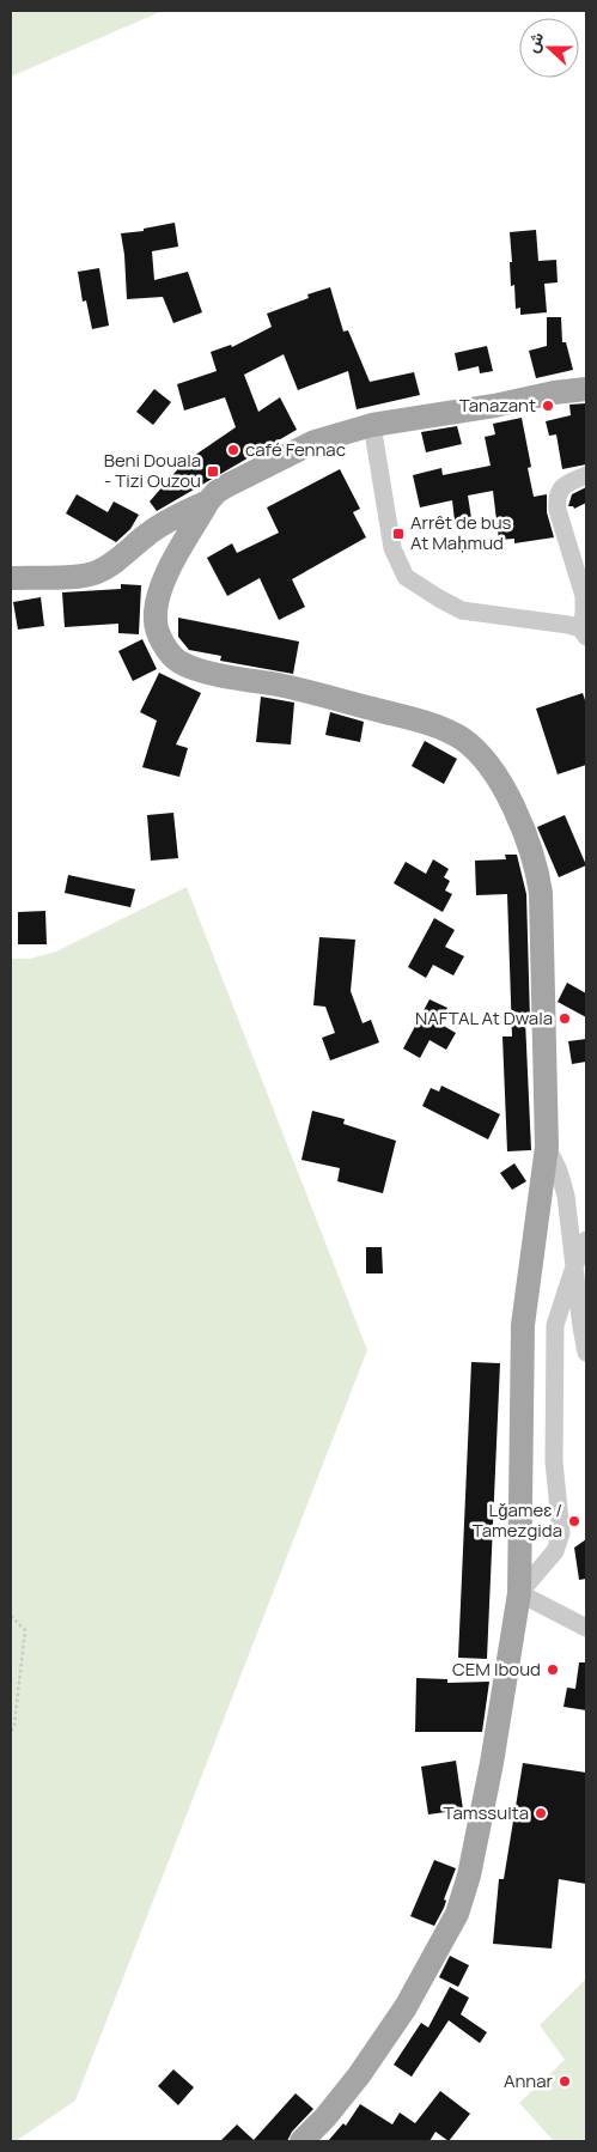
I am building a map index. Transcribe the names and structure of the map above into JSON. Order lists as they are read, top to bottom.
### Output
{
  "places": {
    "other": [
      "Tanazant",
      "café Fennac",
      "NAFTAL At Dwala",
      "Lǧameɛ / Tamezgida",
      "CEM Iboud",
      "Tamssulta",
      "Annar"
    ],
    "transit": ["Beni Douala - Tizi Ouzou", "Arrêt de bus At Maḥmud"]
  },
  "north": "left"
}
